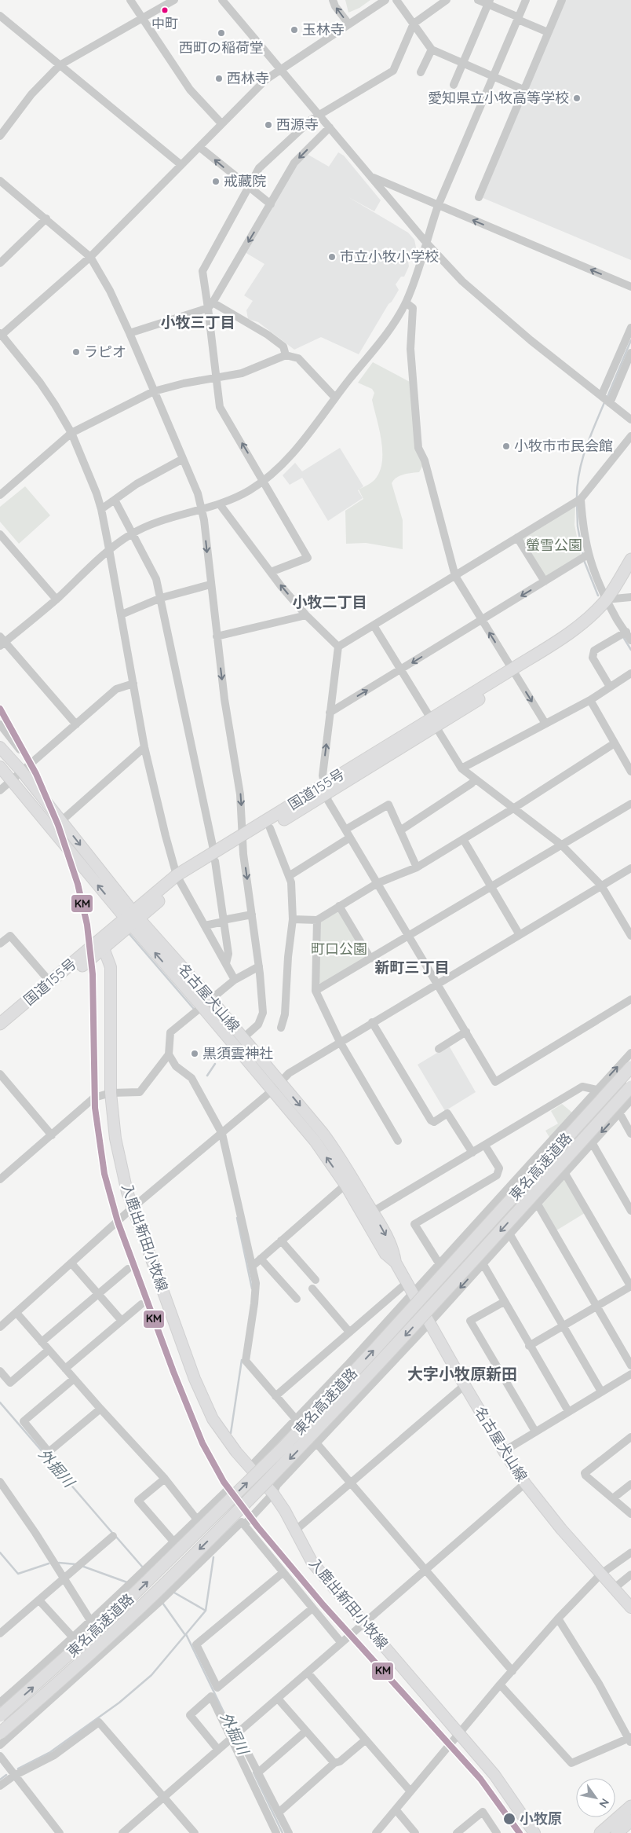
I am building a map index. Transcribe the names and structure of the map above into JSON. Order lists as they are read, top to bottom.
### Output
{
  "streets": {
    "highway": ["国道155号", "東名高速道路"],
    "main road": ["名古屋犬山線", "入鹿出新田小牧線"]
  },
  "crossings": [
    ["国道155号", "名古屋犬山線"],
    ["国道155号", "入鹿出新田小牧線"]
  ],
  "districts": [
    "小牧三丁目",
    "小牧二丁目",
    "新町三丁目",
    "大字小牧原新田"
  ],
  "water": ["外掘川"],
  "parks": ["螢雪公園", "町口公園"],
  "places": [
    "中町",
    "玉林寺",
    "西町の稲荷堂",
    "西林寺",
    "愛知県立小牧高等学校",
    "西源寺",
    "戒藏院",
    "市立小牧小学校",
    "ラピオ",
    "小牧市市民会館",
    "黒須雲神社",
    "小牧原"
  ],
  "lines": ["transit line KM"],
  "north": "bottom right"
}
